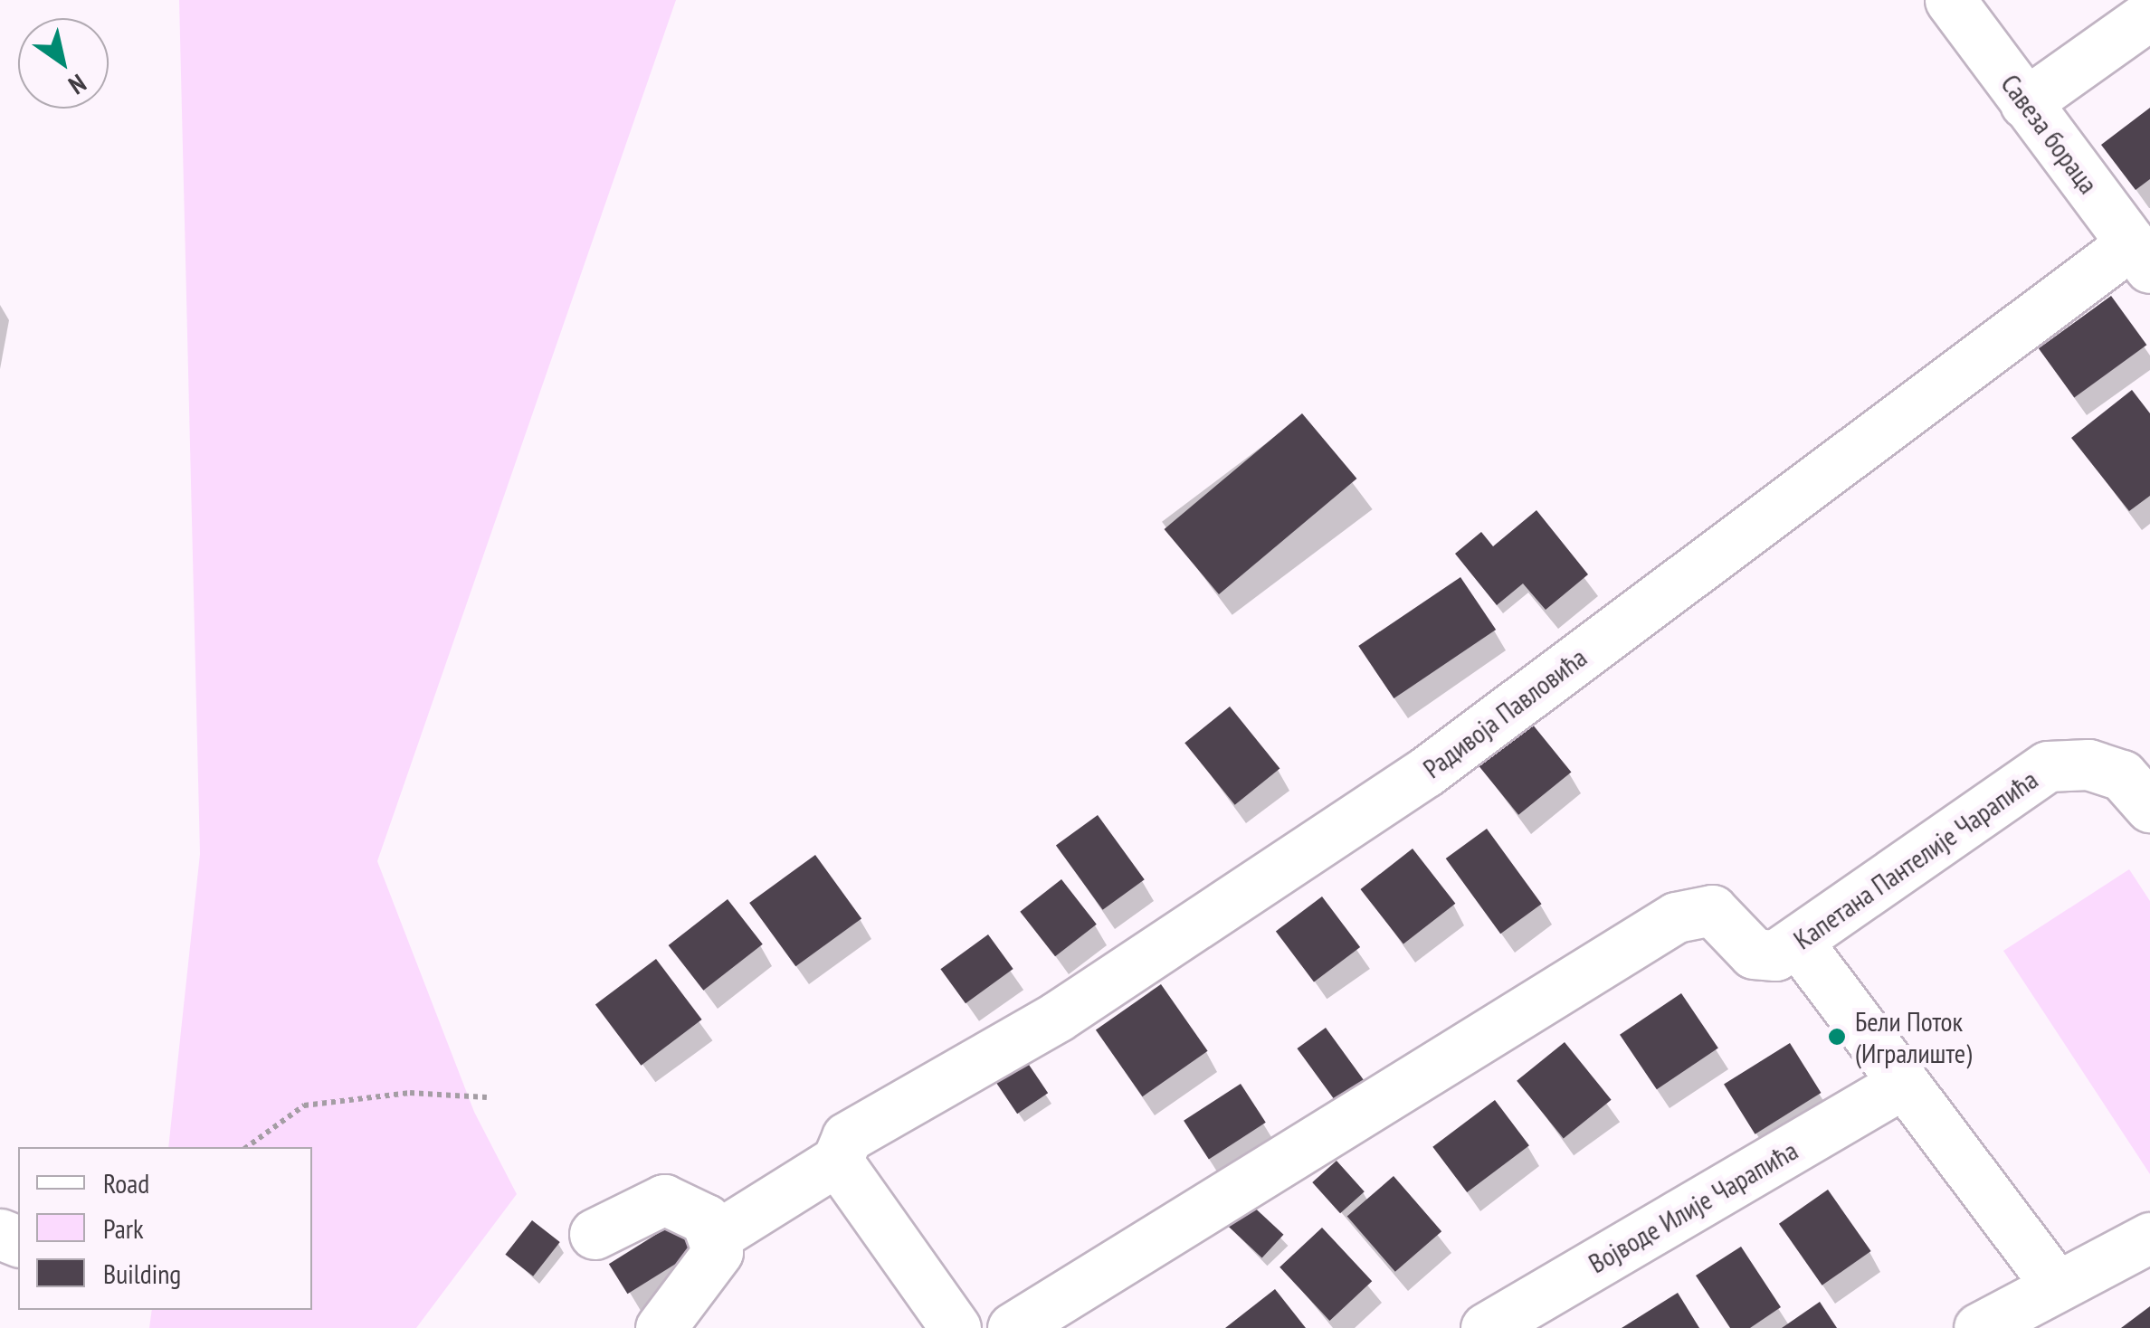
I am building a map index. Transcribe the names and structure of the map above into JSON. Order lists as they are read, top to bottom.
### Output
{
  "streets": {
    "street": [
      "Савеза бораца",
      "Радивоја Павловића",
      "Капетана Пантелије Чарапића",
      "Војводе Илије Чарапића"
    ]
  },
  "crossings": [
    ["Савеза бораца", "Радивоја Павловића"]
  ],
  "places": ["Бели Поток (Игралиште)"],
  "legend": ["Road", "Park", "Building"],
  "north": "bottom right"
}
